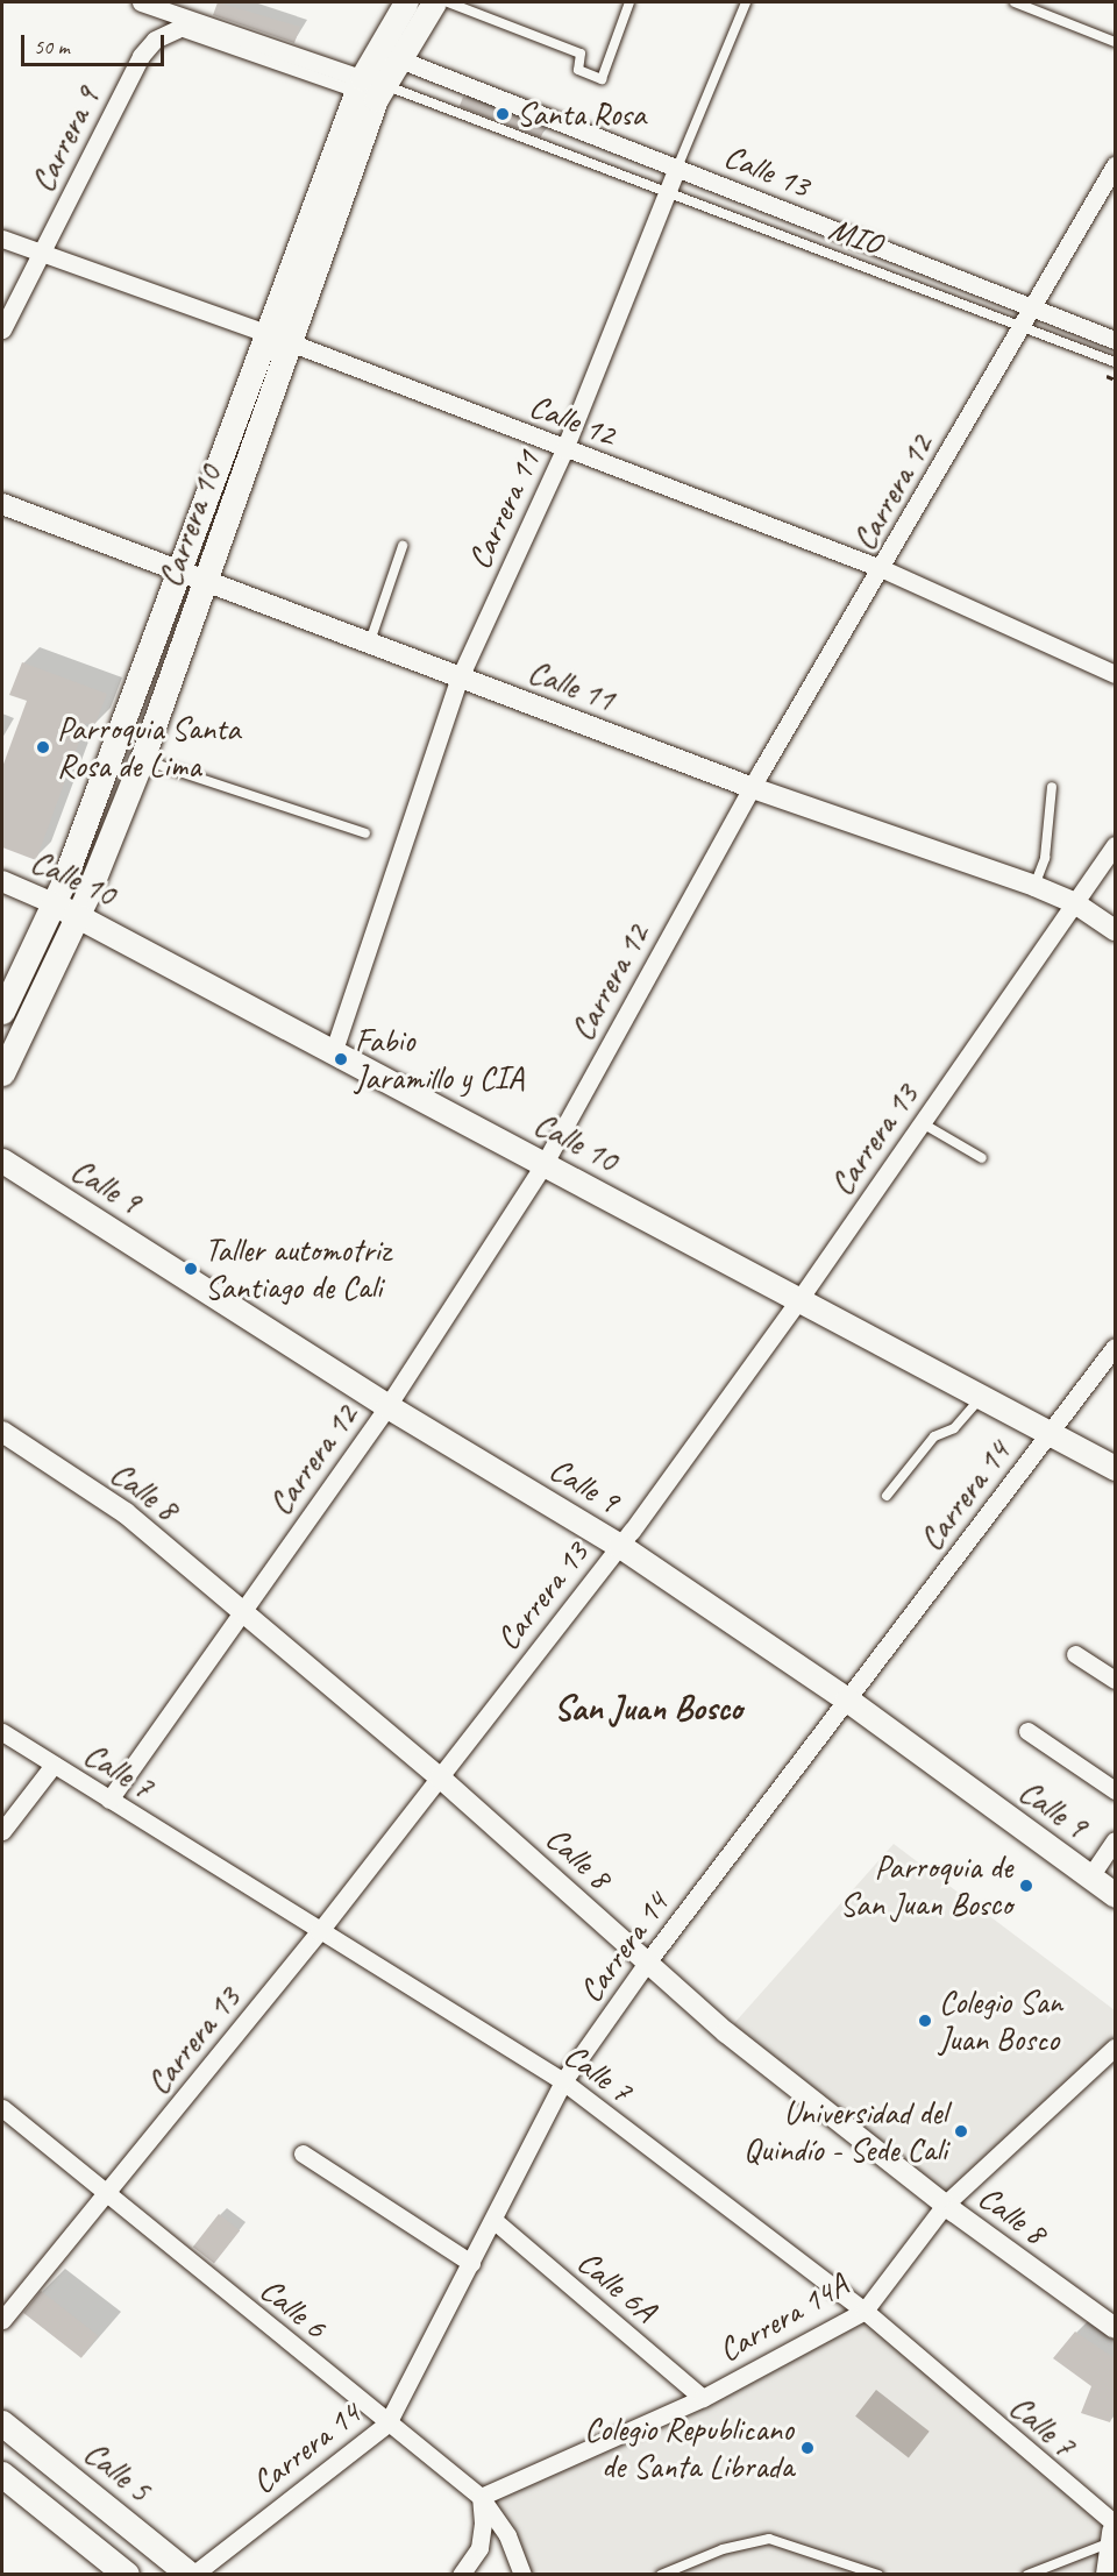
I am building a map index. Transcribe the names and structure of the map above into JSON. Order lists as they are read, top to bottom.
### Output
{
  "streets": {
    "main road": [
      "Carrera 10",
      "Calle 10",
      "Calle 9",
      "Calle 5"
    ],
    "street": [
      "Carrera 9",
      "Calle 13",
      "Calle 12",
      "Carrera 12",
      "Carrera 11",
      "Calle 11",
      "Carrera 13",
      "Calle 8",
      "Carrera 14",
      "Calle 7",
      "Calle 6A",
      "Calle 6",
      "Carrera 14A"
    ],
    "lane": ["MIO"]
  },
  "crossings": [
    ["Carrera 9", "Calle 12"],
    ["Calle 13", "Carrera 12"],
    ["Calle 13", "Carrera 11"],
    ["Calle 13", "Carrera 10"],
    ["MIO", "Carrera 12"],
    ["MIO", "Carrera 11"],
    ["MIO", "Carrera 10"],
    ["Calle 12", "Carrera 12"],
    ["Calle 12", "Carrera 11"],
    ["Calle 12", "Carrera 10"],
    ["Carrera 12", "Calle 11"],
    ["Carrera 12", "Calle 10"],
    ["Carrera 12", "Calle 9"],
    ["Carrera 12", "Calle 8"],
    ["Carrera 12", "Calle 7"],
    ["Carrera 11", "Calle 11"],
    ["Carrera 11", "Calle 10"],
    ["Carrera 10", "Calle 11"],
    ["Carrera 10", "Calle 10"],
    ["Calle 11", "Carrera 13"],
    ["Calle 10", "Carrera 13"],
    ["Calle 10", "Carrera 14"],
    ["Carrera 13", "Calle 9"],
    ["Carrera 13", "Calle 8"],
    ["Carrera 13", "Calle 7"],
    ["Carrera 13", "Calle 6"],
    ["Calle 9", "Carrera 14"],
    ["Calle 8", "Carrera 14"],
    ["Calle 8", "Carrera 14A"],
    ["Carrera 14", "Calle 7"],
    ["Carrera 14", "Calle 6A"],
    ["Carrera 14", "Calle 6"],
    ["Carrera 14", "Calle 5"],
    ["Calle 7", "Carrera 14A"],
    ["Calle 6A", "Carrera 14A"],
    ["Calle 6", "Carrera 14A"]
  ],
  "districts": ["San Juan Bosco"],
  "places": [
    "Santa Rosa",
    "Parroquia Santa Rosa de Lima",
    "Fabio Jaramillo y CIA",
    "Taller automotriz Santiago de Cali",
    "Parroquia de San Juan Bosco",
    "Colegio San Juan Bosco",
    "Universidad del Quindío - Sede Cali",
    "Colegio Republicano de Santa Librada"
  ],
  "scale_bar": "50 m"
}
